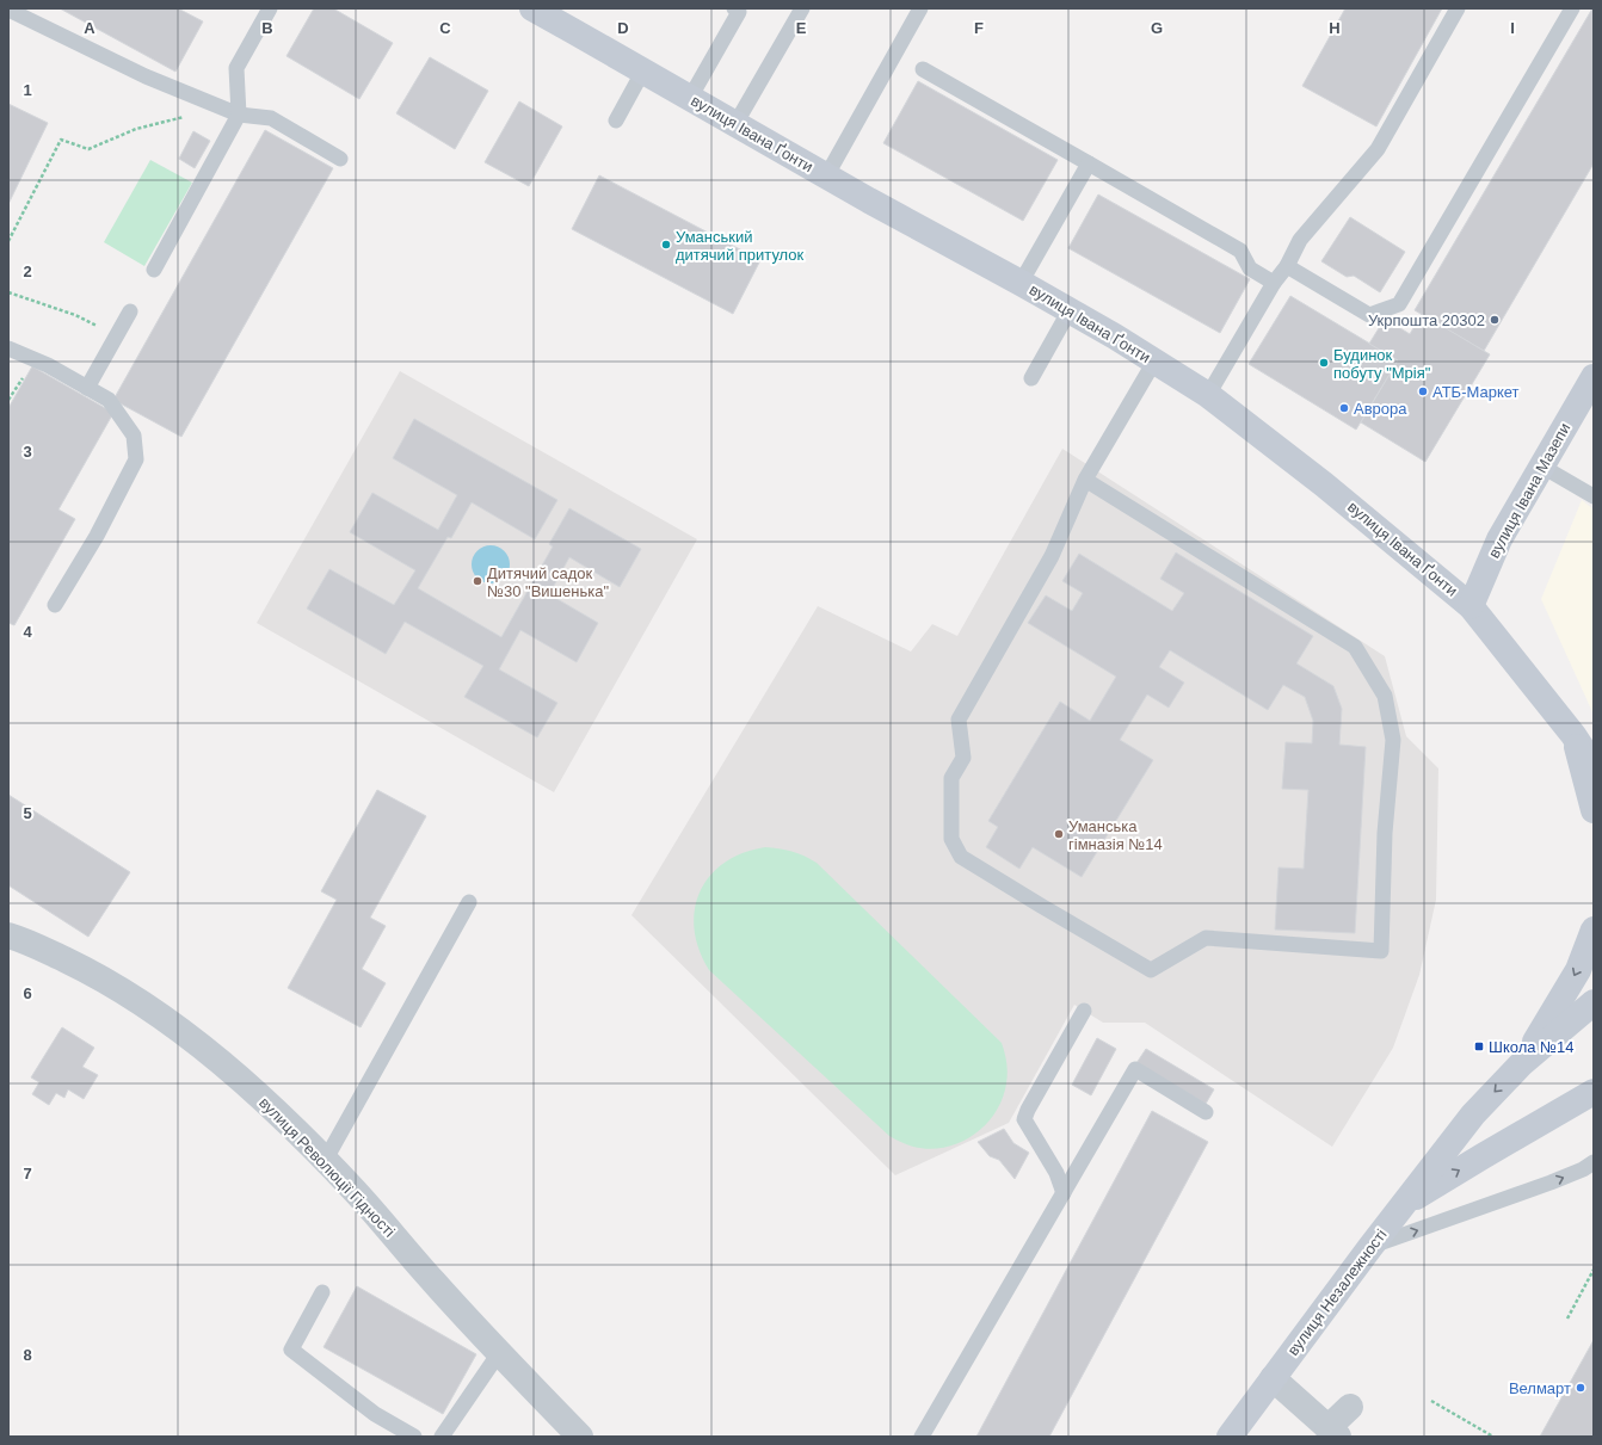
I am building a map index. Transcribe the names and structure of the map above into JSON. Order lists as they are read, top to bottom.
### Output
{
  "streets": {
    "main road": ["вулиця Івана Ґонти", "вулиця Івана Мазепи", "вулиця Незалежності"],
    "street": ["вулиця Революції Гідності"]
  },
  "crossings": [
    ["вулиця Івана Ґонти", "вулиця Івана Мазепи"]
  ],
  "places": {
    "other": [
      "Уманський дитячий притулок",
      "Укрпошта 20302",
      "Будинок побуту \"Мрія\"",
      "АТБ-Маркет",
      "Аврора",
      "Дитячий садок №30 \"Вишенька\"",
      "Уманська гімназія №14",
      "Велмарт"
    ],
    "transit": ["Школа №14"]
  },
  "grid": {
    "columns": [
      "A",
      "B",
      "C",
      "D",
      "E",
      "F",
      "G",
      "H",
      "I"
    ],
    "rows": [
      "1",
      "2",
      "3",
      "4",
      "5",
      "6",
      "7",
      "8"
    ]
  }
}
